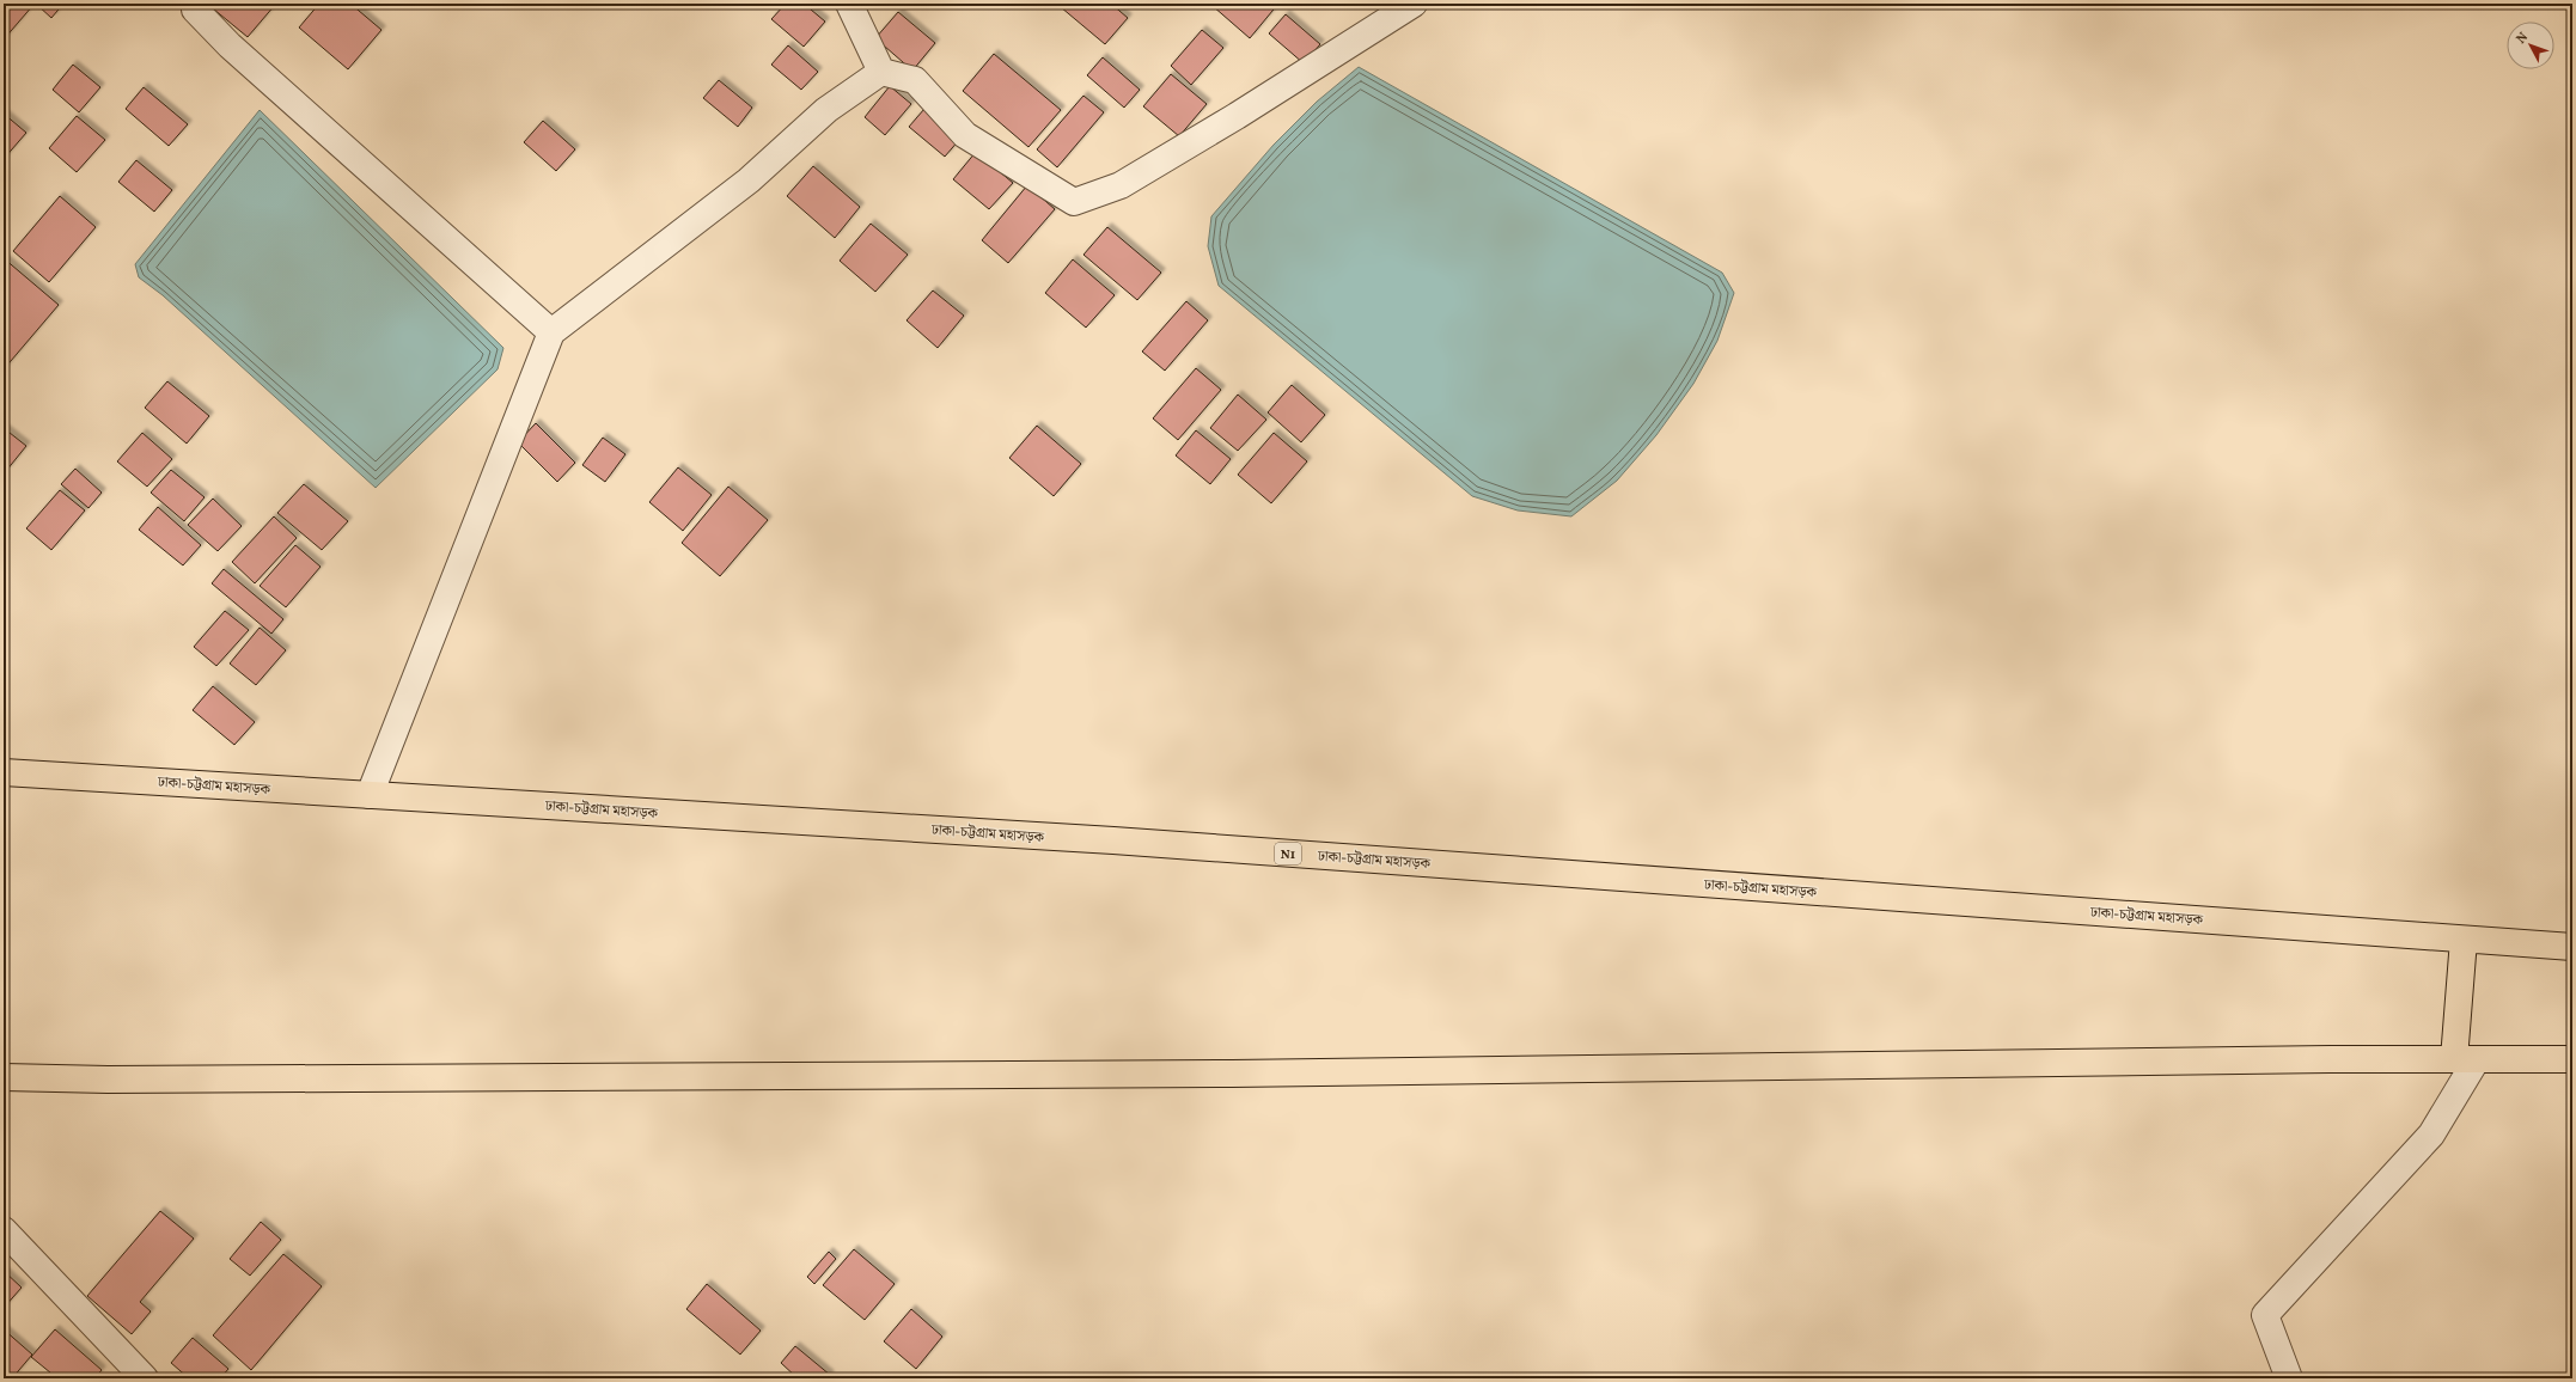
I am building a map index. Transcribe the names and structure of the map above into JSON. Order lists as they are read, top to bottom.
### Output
{
  "streets": {
    "highway": ["ঢাকা-চট্টগ্রাম মহাসড়ক", "N1"]
  },
  "north": "top left"
}
